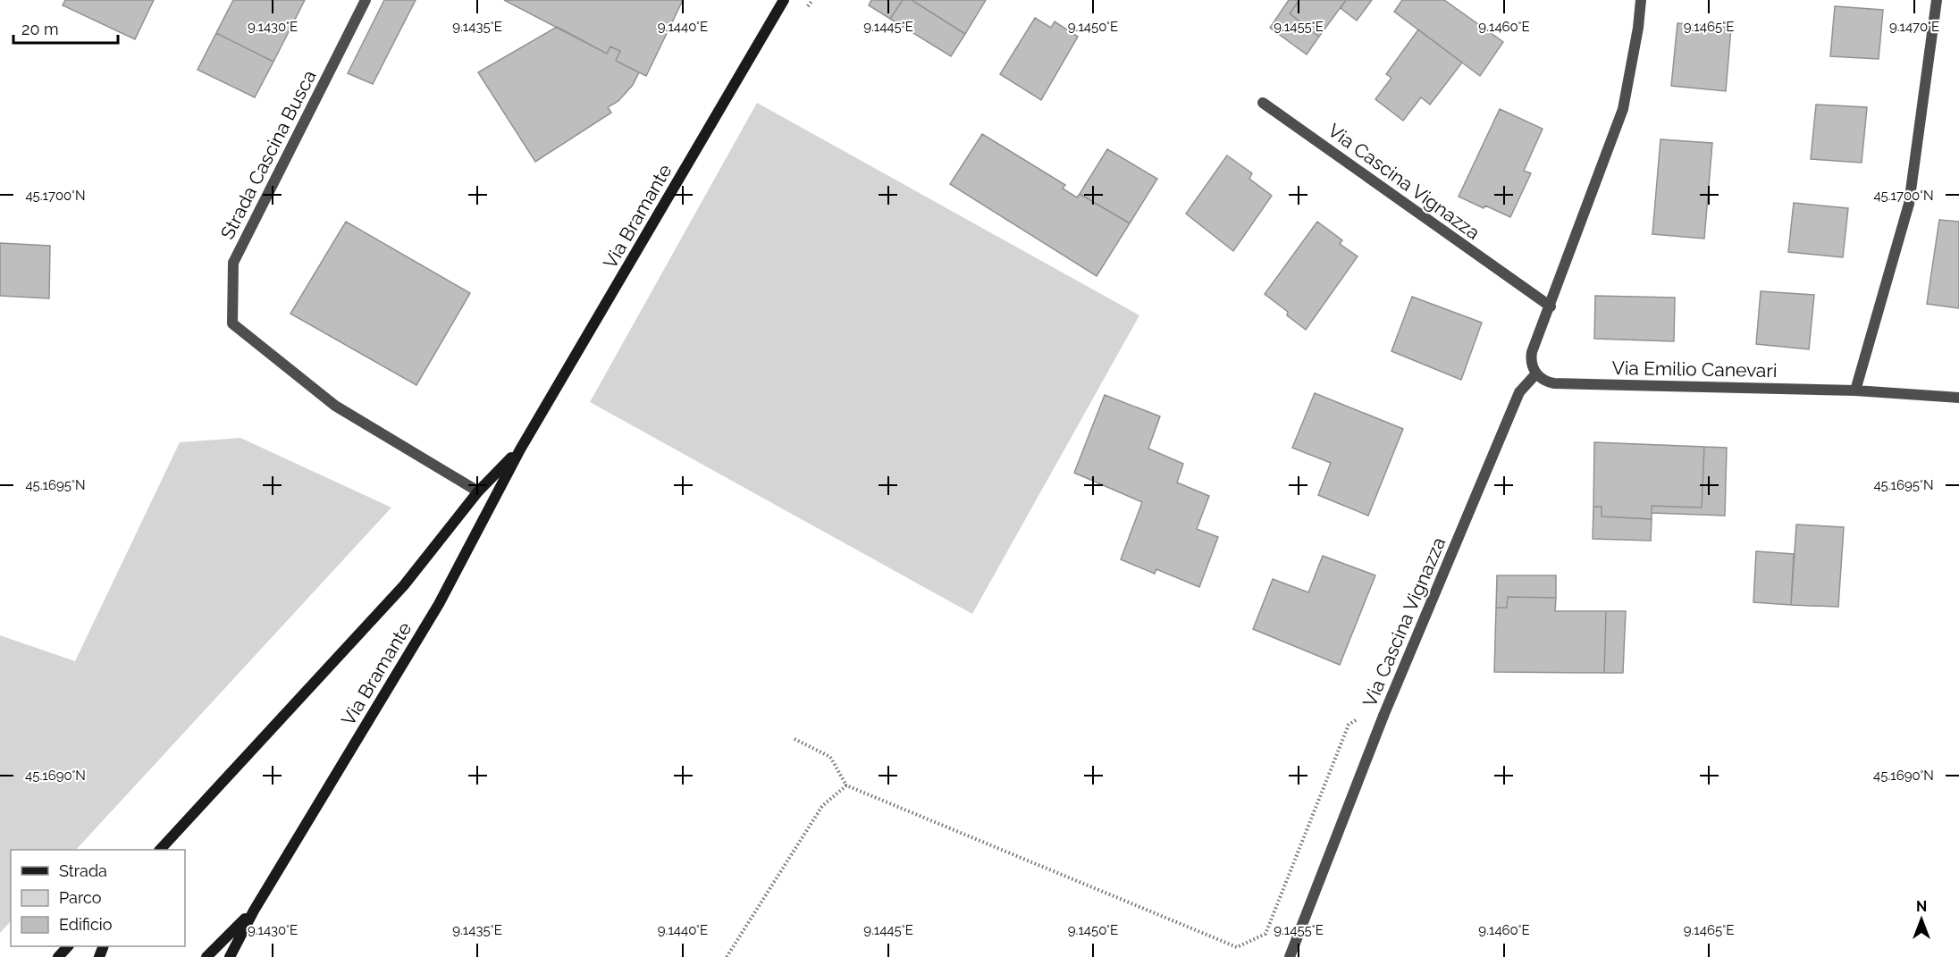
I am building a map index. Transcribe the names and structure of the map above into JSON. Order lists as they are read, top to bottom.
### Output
{
  "streets": {
    "main road": ["Via Bramante"],
    "street": ["Strada Cascina Busca", "Via Cascina Vignazza", "Via Emilio Canevari"]
  },
  "crossings": [
    ["Strada Cascina Busca", "Via Bramante"],
    ["Via Cascina Vignazza", "Via Emilio Canevari"]
  ],
  "legend": ["Strada", "Parco", "Edificio"],
  "scale_bar": "20 m",
  "north": "top",
  "coordinates": [
    "9.1430°E",
    "9.1435°E",
    "9.1440°E",
    "9.1445°E",
    "9.1450°E",
    "9.1455°E",
    "9.1460°E",
    "9.1465°E",
    "9.1470°E",
    "45.1700°N",
    "45.1695°N",
    "45.1690°N"
  ]
}
